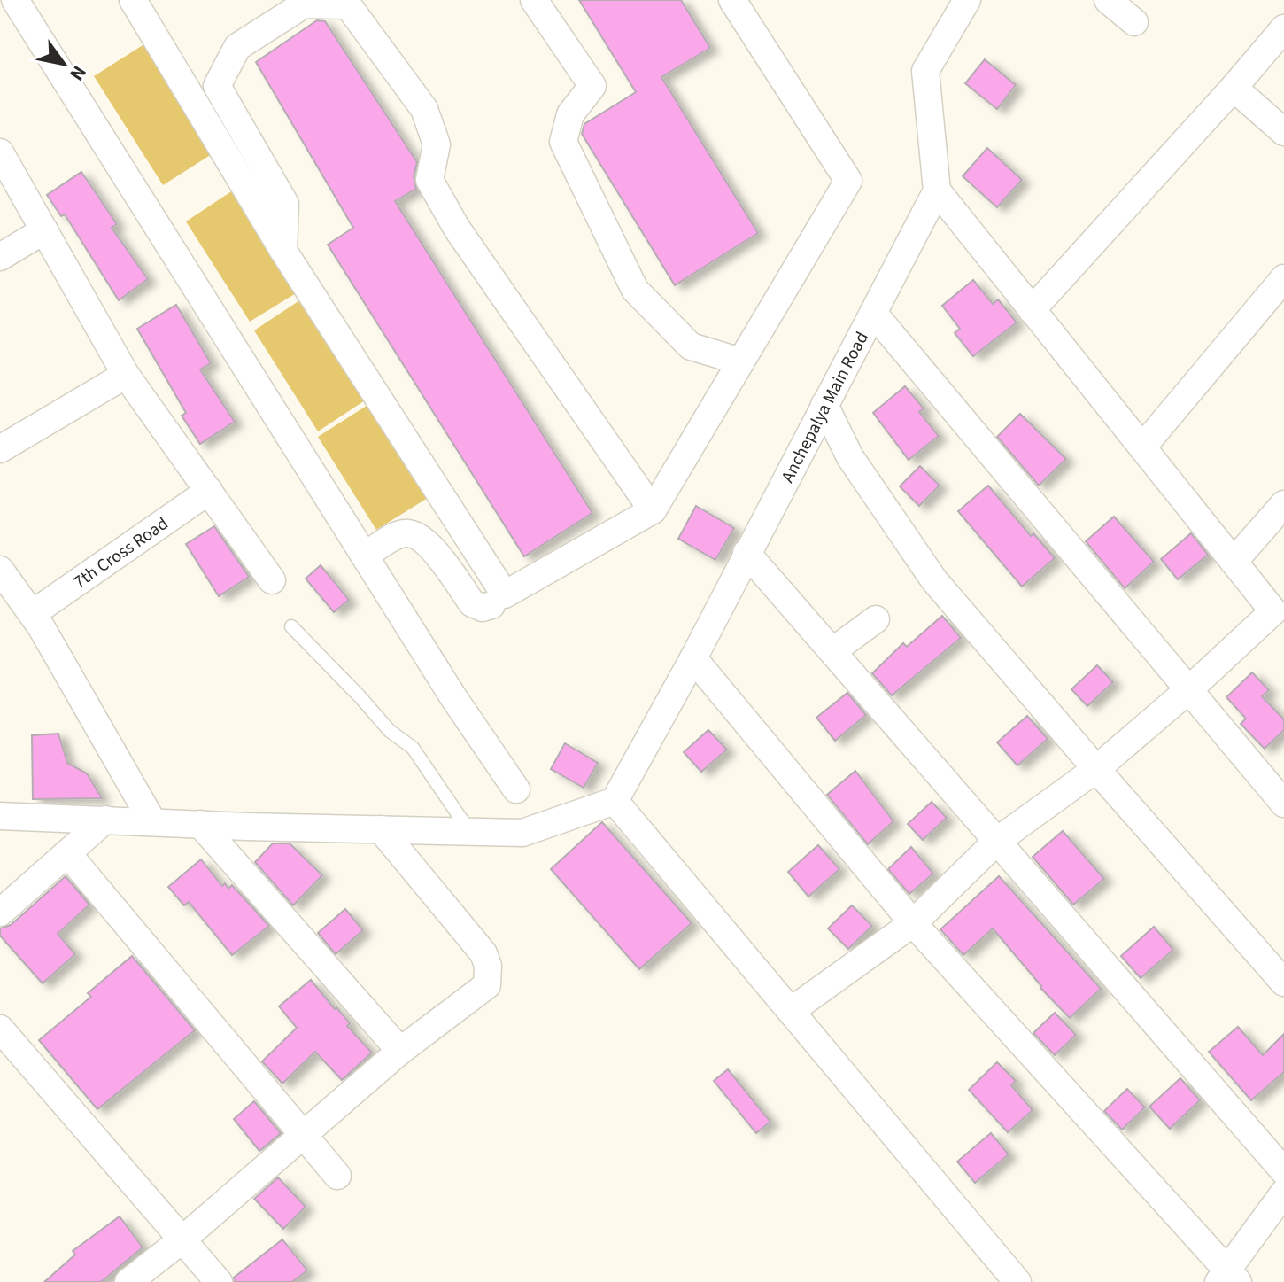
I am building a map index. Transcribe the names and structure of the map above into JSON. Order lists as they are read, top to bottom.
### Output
{
  "streets": {
    "street": ["Anchepalya Main Road", "7th Cross Road"]
  },
  "north": "bottom right"
}
